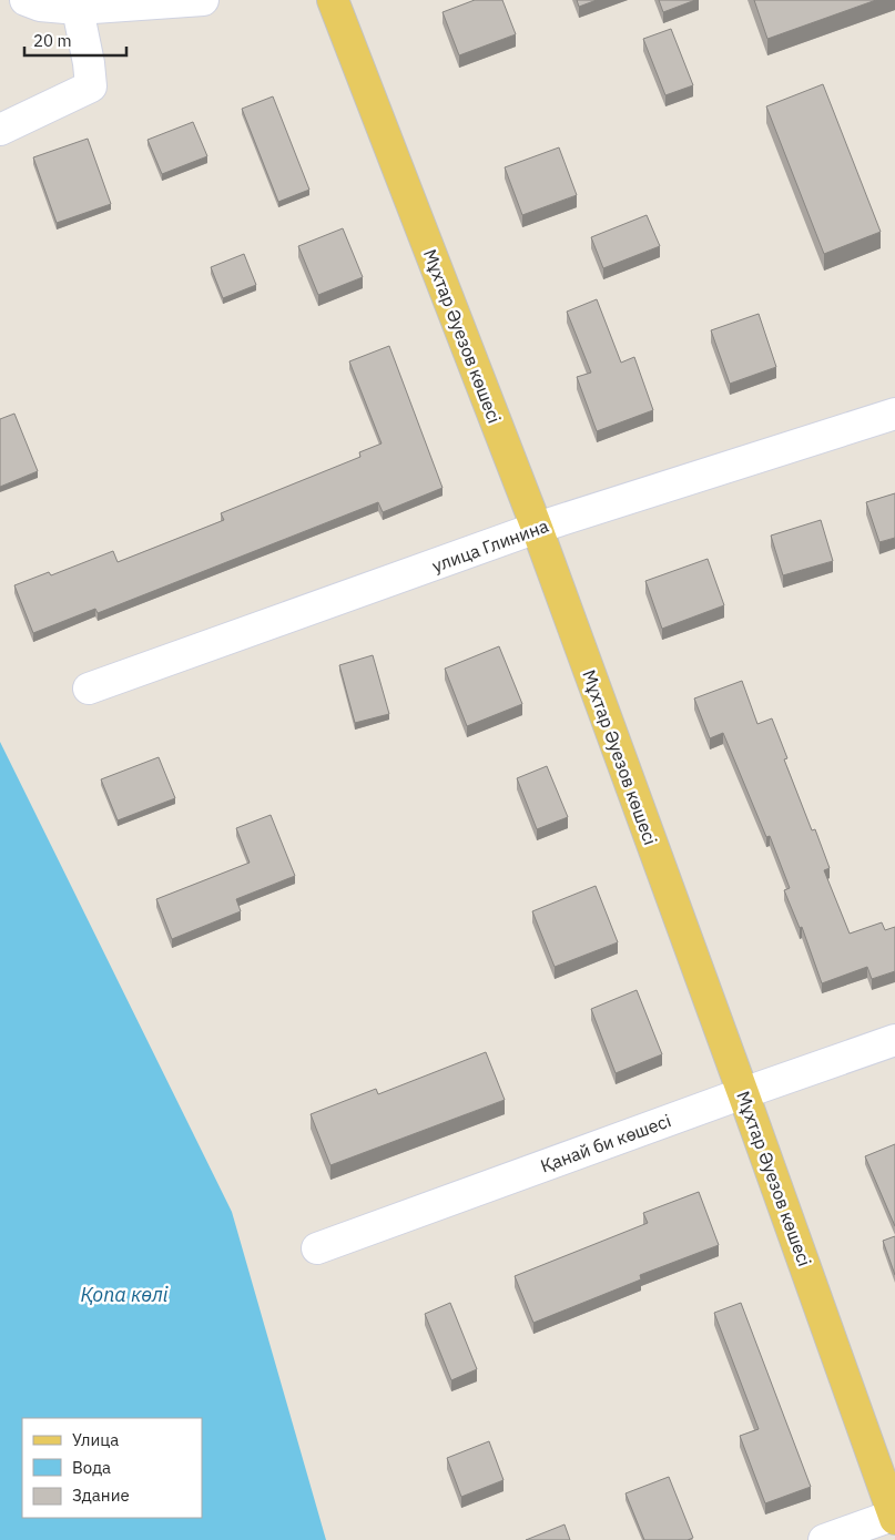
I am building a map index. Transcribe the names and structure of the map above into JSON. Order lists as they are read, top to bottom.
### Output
{
  "streets": {
    "main road": ["Мұхтар Әуезов көшесі"],
    "street": ["улица Глинина", "Қанай би көшесі"]
  },
  "crossings": [
    ["Мұхтар Әуезов көшесі", "улица Глинина"],
    ["Мұхтар Әуезов көшесі", "Қанай би көшесі"]
  ],
  "water": ["Қопа көлі"],
  "legend": ["Улица", "Вода", "Здание"],
  "scale_bar": "20 m"
}
